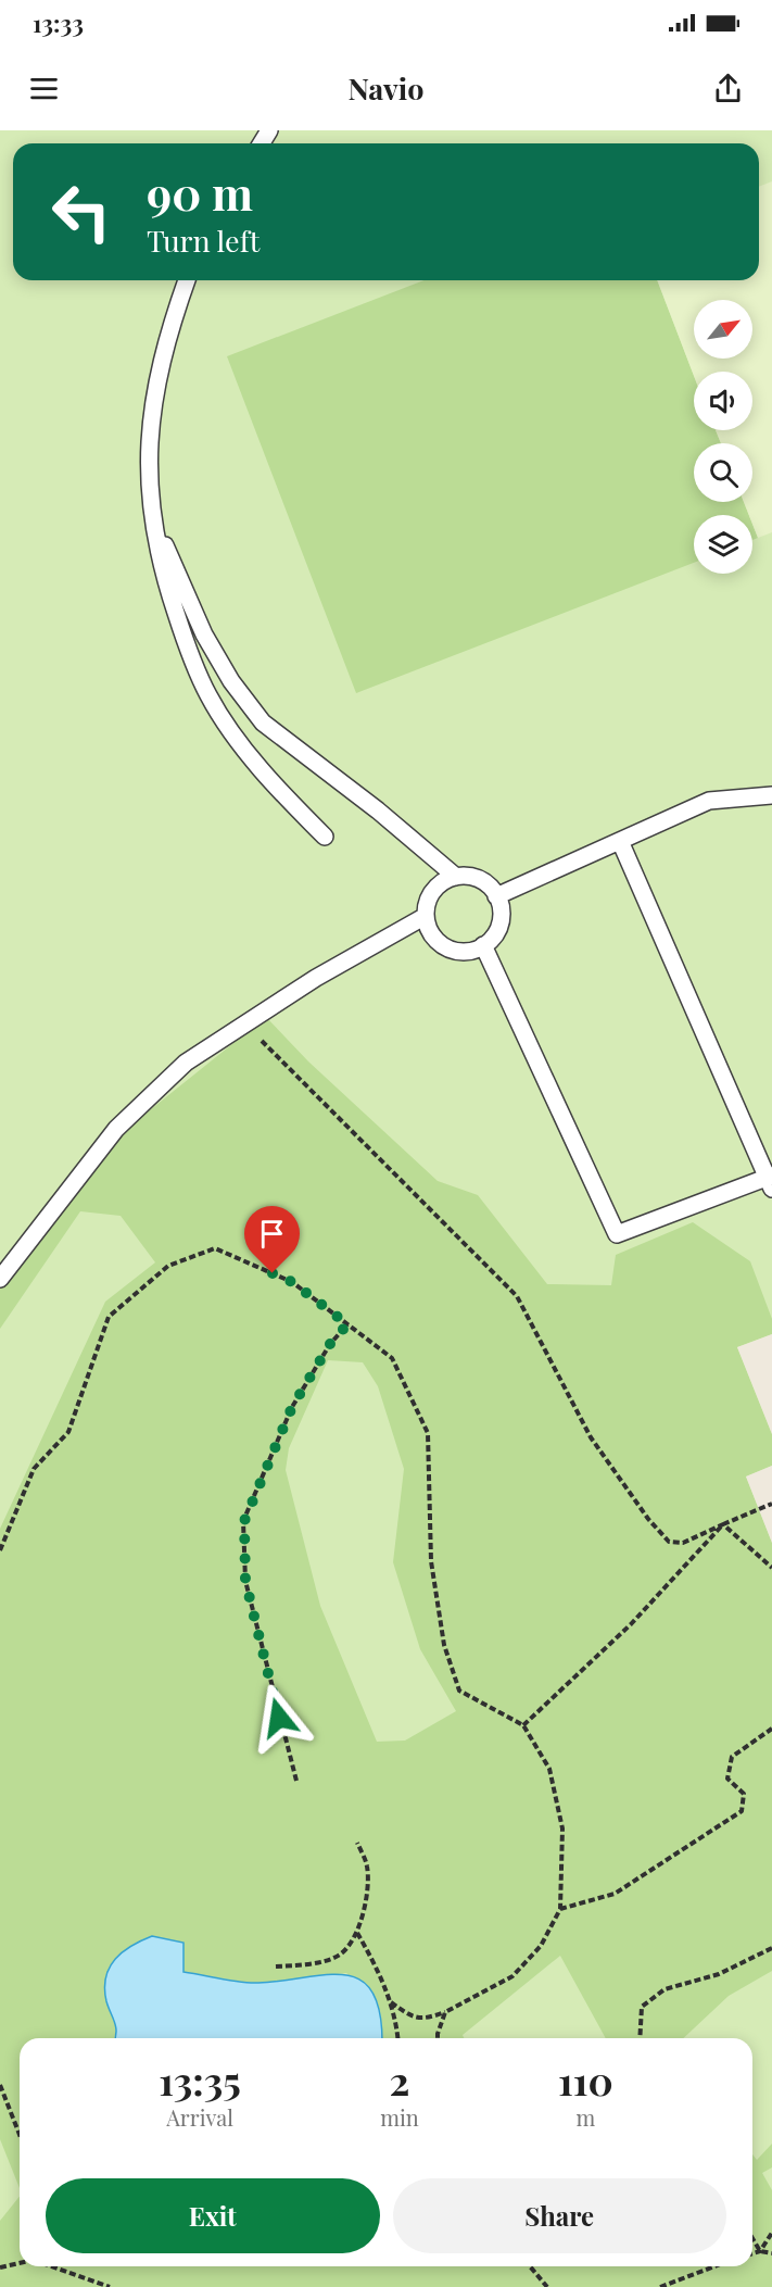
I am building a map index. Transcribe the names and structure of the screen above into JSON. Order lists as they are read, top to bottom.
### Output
{
  "north": "top right",
  "page": {
    "status": "13:33",
    "header": "Navio",
    "turn": ["90 m", "Turn left"],
    "eta": [
      "13:35",
      "Arrival",
      "2",
      "min",
      "110",
      "m"
    ],
    "buttons": ["Exit", "Share"]
  }
}
